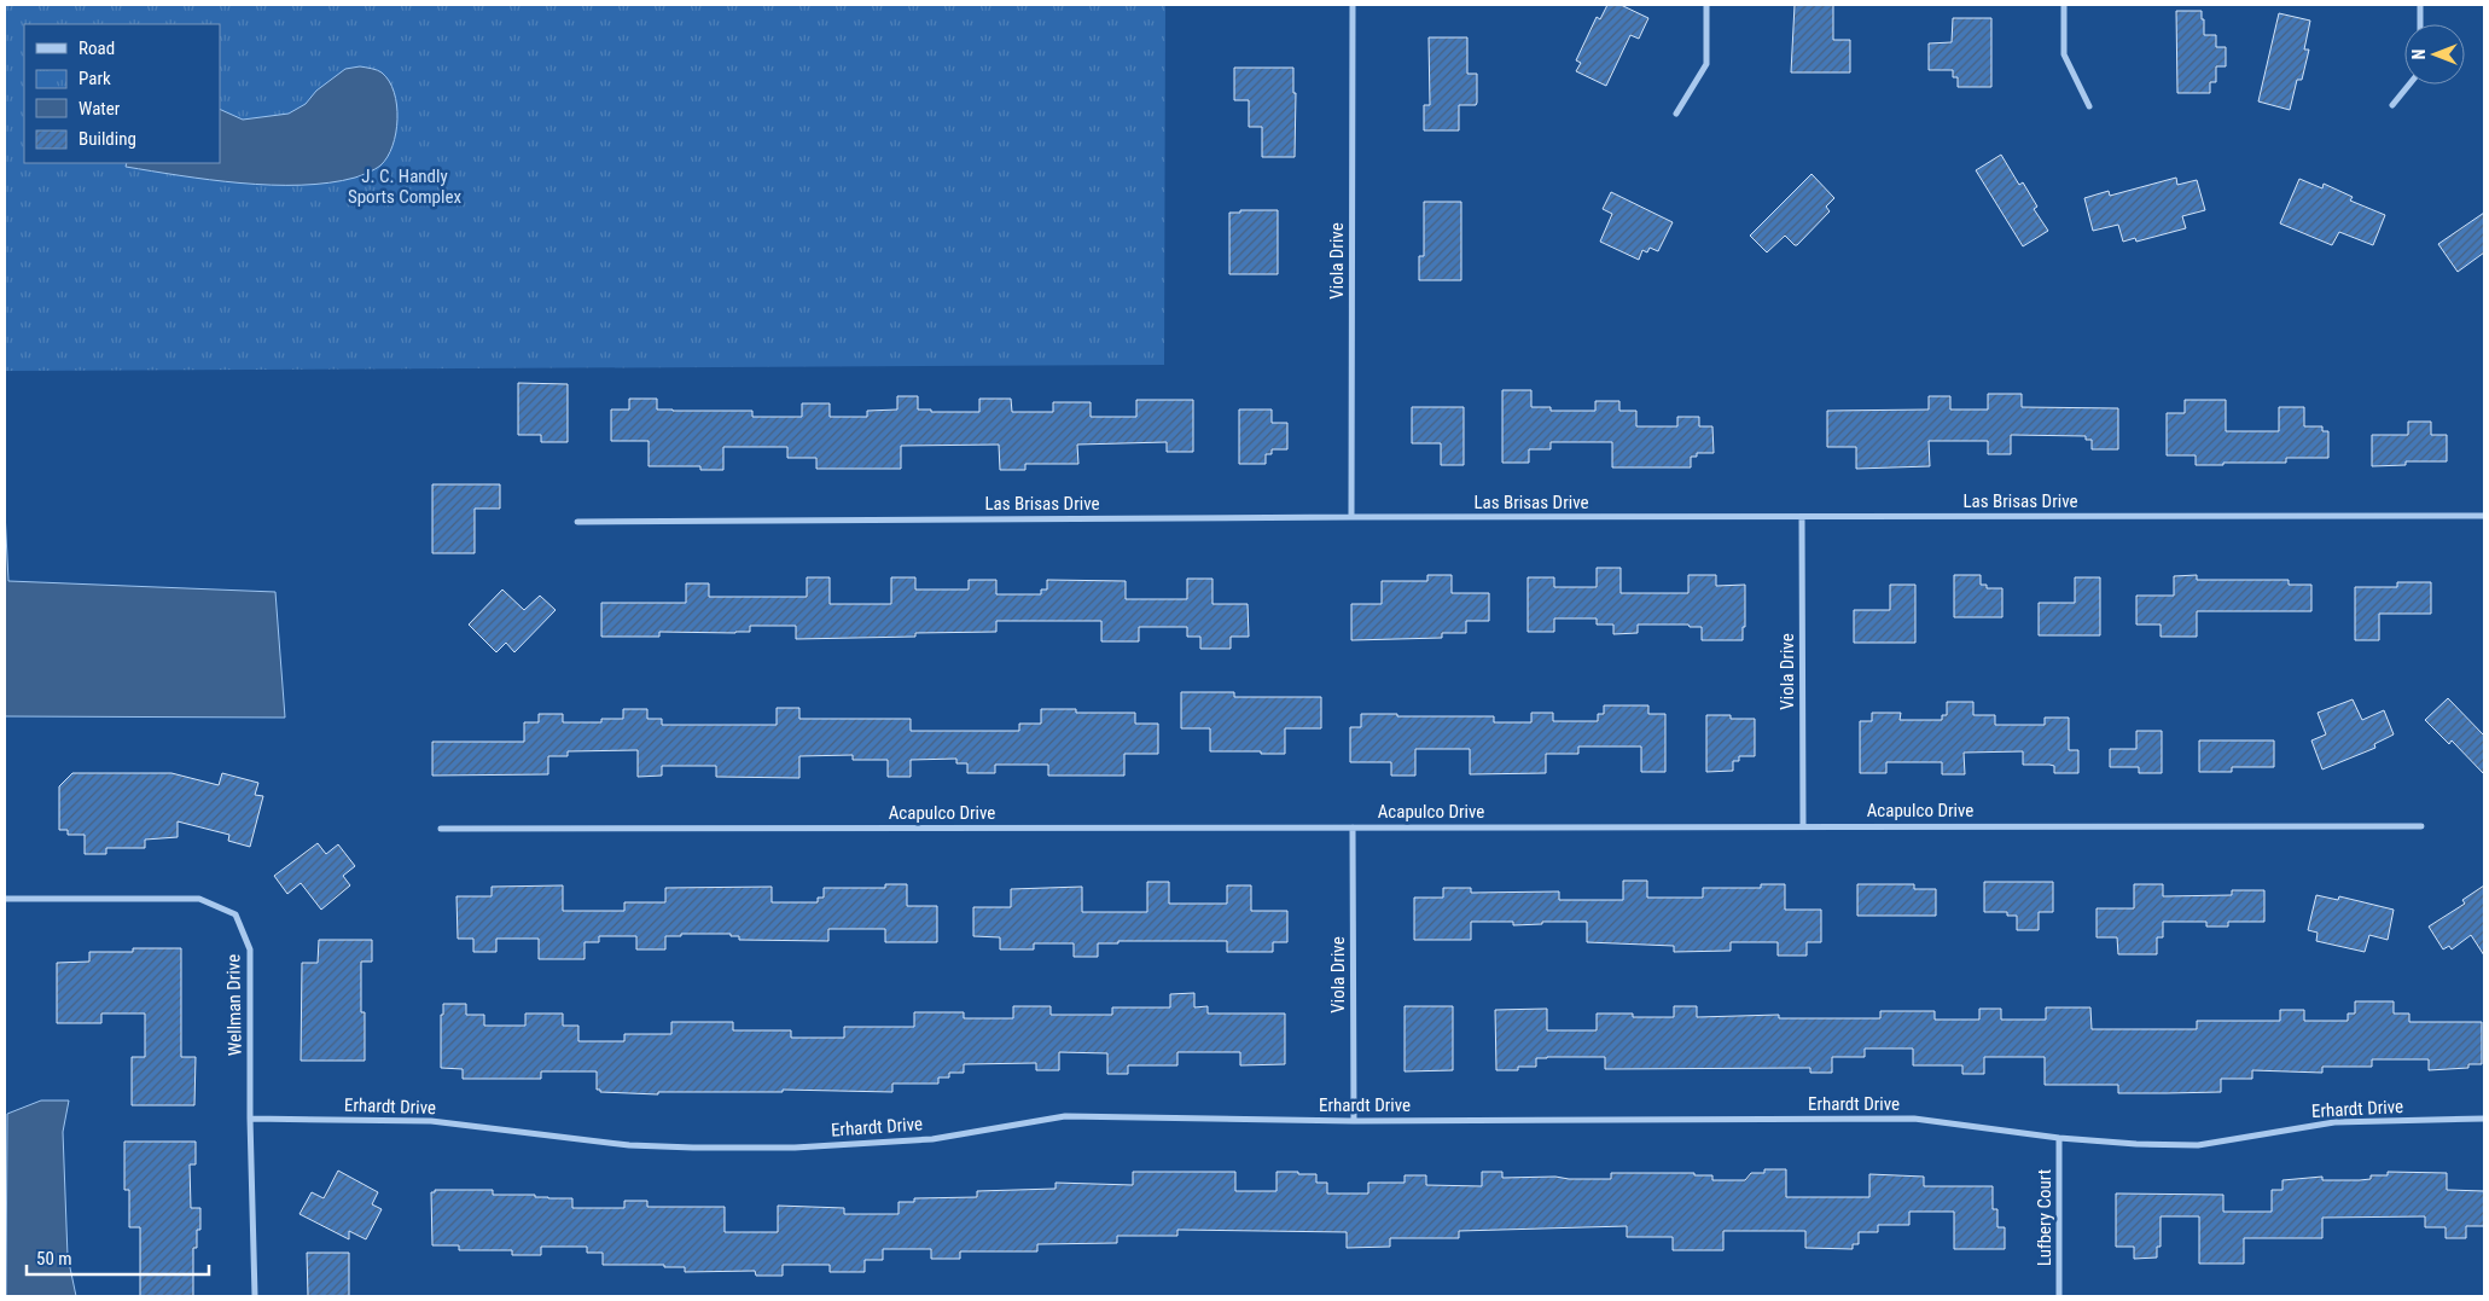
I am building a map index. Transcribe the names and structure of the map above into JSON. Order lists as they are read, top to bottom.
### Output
{
  "streets": {
    "street": [
      "Viola Drive",
      "Las Brisas Drive",
      "Acapulco Drive",
      "Wellman Drive",
      "Erhardt Drive",
      "Lufbery Court"
    ]
  },
  "crossings": [
    ["Viola Drive", "Las Brisas Drive"],
    ["Viola Drive", "Acapulco Drive"],
    ["Viola Drive", "Erhardt Drive"],
    ["Wellman Drive", "Erhardt Drive"],
    ["Erhardt Drive", "Lufbery Court"]
  ],
  "parks": ["J. C. Handly Sports Complex"],
  "legend": [
    "Road",
    "Park",
    "Water",
    "Building"
  ],
  "scale_bar": "50 m",
  "north": "left"
}
